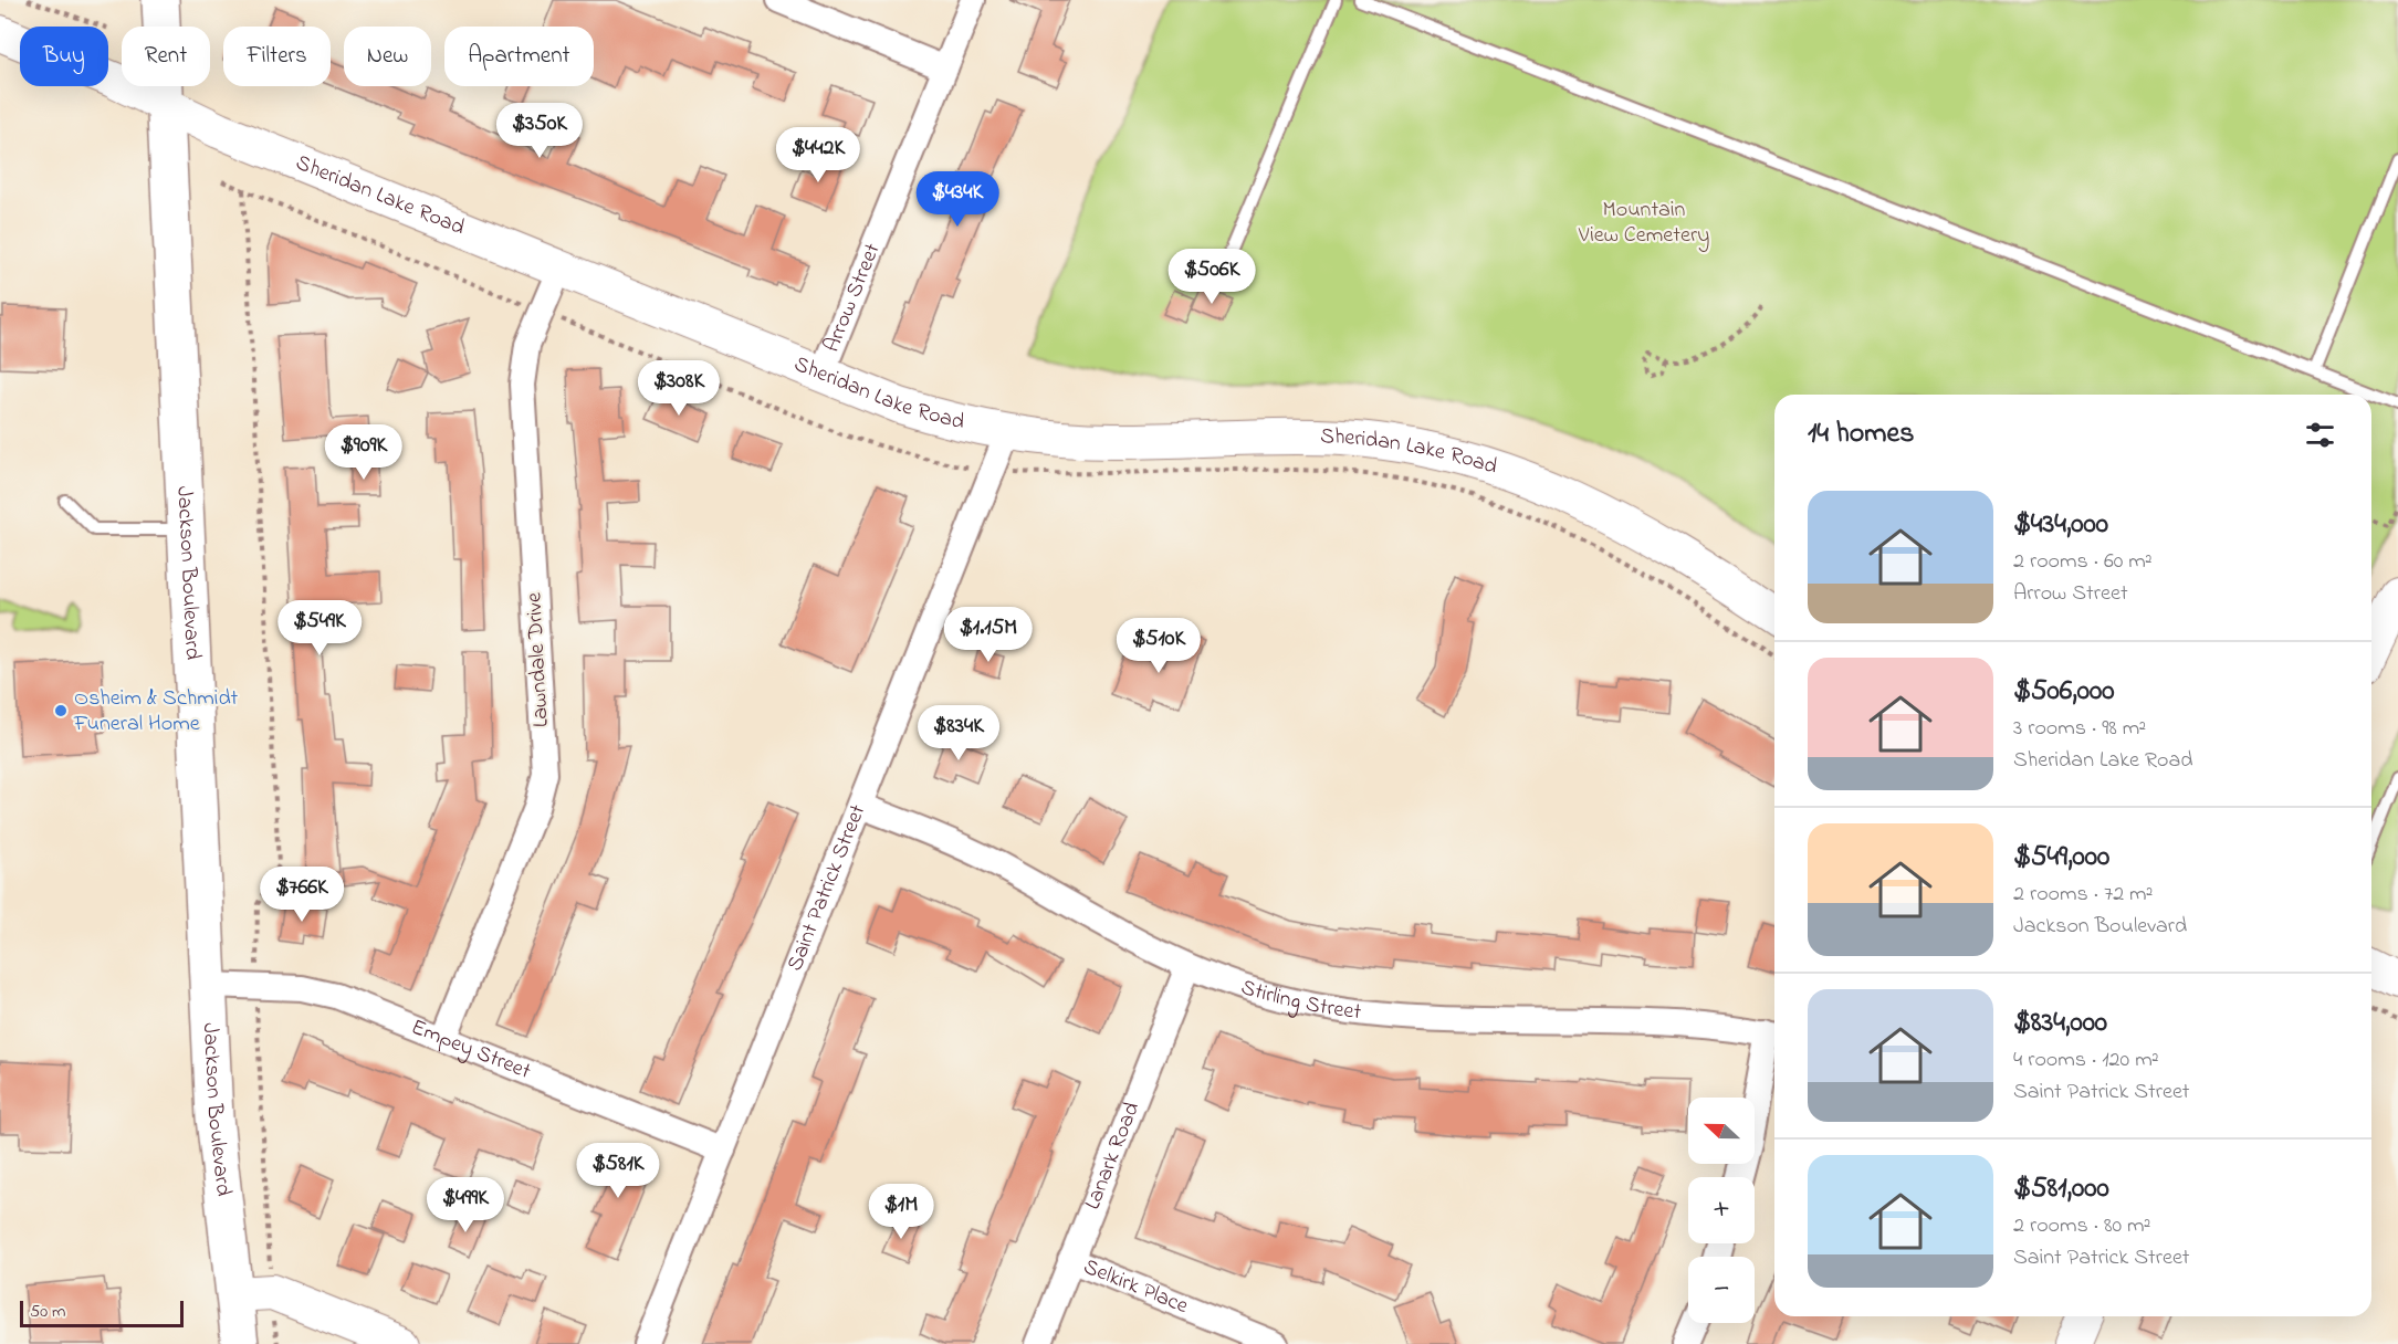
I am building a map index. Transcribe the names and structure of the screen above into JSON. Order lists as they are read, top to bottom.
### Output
{
  "streets": {
    "main road": ["Sheridan Lake Road", "Jackson Boulevard"],
    "street": [
      "Arrow Street",
      "Lawndale Drive",
      "Saint Patrick Street",
      "Stirling Street",
      "Empey Street",
      "Lanark Road",
      "Selkirk Place"
    ]
  },
  "crossings": [
    ["Sheridan Lake Road", "Arrow Street"],
    ["Sheridan Lake Road", "Jackson Boulevard"],
    ["Sheridan Lake Road", "Lawndale Drive"],
    ["Sheridan Lake Road", "Saint Patrick Street"],
    ["Jackson Boulevard", "Empey Street"],
    ["Lawndale Drive", "Empey Street"],
    ["Saint Patrick Street", "Stirling Street"],
    ["Saint Patrick Street", "Empey Street"],
    ["Stirling Street", "Lanark Road"],
    ["Lanark Road", "Selkirk Place"]
  ],
  "parks": ["Mountain View Cemetery"],
  "places": ["Osheim & Schmidt Funeral Home"],
  "scale_bar": "50 m",
  "north": "left",
  "page": {
    "chip": [
      "Buy",
      "Rent",
      "Filters",
      "New",
      "Apartment"
    ],
    "price": [
      "$350K",
      "$442K",
      "$434K",
      "$506K",
      "$308K",
      "$909K",
      "$549K",
      "$1.15M",
      "$510K",
      "$834K",
      "$766K",
      "$581K",
      "$499K",
      "$1M"
    ],
    "heading": "14 homes",
    "list": [
      {
        "name": "$434,000",
        "note": "2 rooms · 60 m² · Arrow Street"
      },
      {
        "name": "$506,000",
        "note": "3 rooms · 98 m² · Sheridan Lake Road"
      },
      {
        "name": "$549,000",
        "note": "2 rooms · 72 m² · Jackson Boulevard"
      },
      {
        "name": "$834,000",
        "note": "4 rooms · 120 m² · Saint Patrick Street"
      },
      {
        "name": "$581,000",
        "note": "2 rooms · 80 m² · Saint Patrick Street"
      }
    ],
    "map_buttons": ["+", "−"],
    "scale": "50 m"
  }
}
